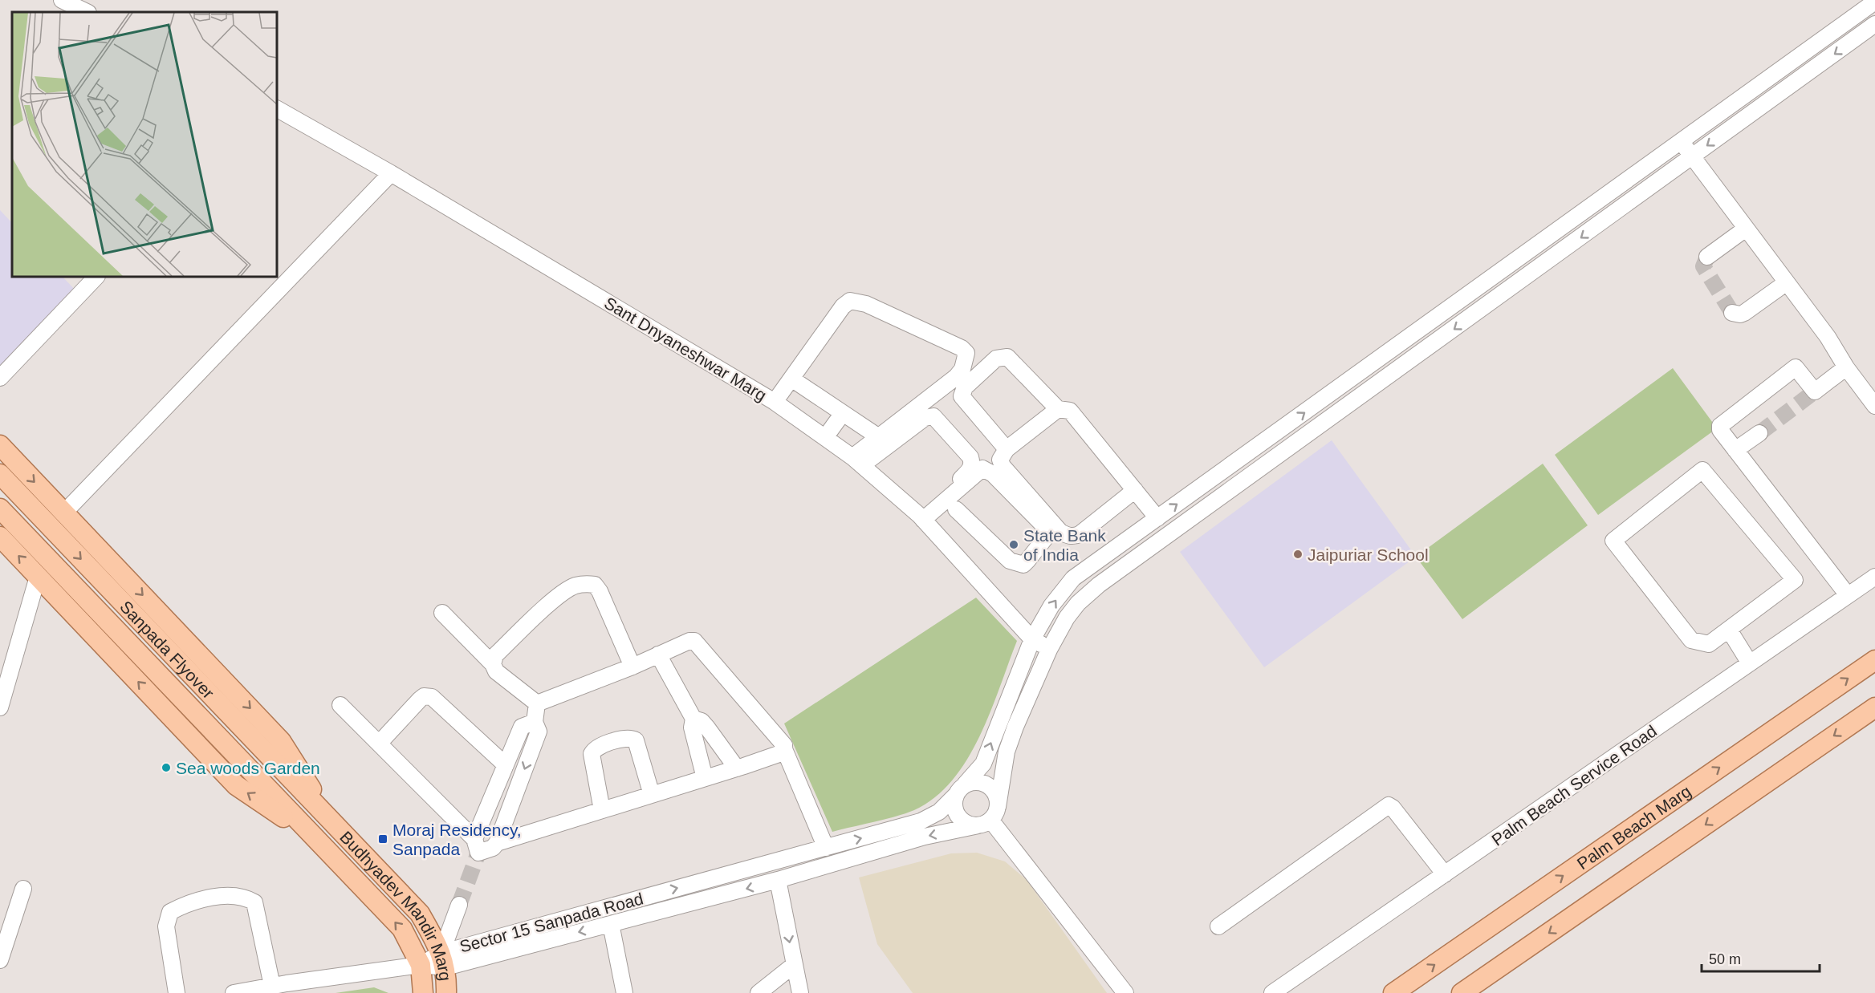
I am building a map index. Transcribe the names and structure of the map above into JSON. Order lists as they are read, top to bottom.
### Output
{
  "streets": {
    "main road": ["Sanpada Flyover", "Palm Beach Marg", "Budhyadev Mandir Marg"],
    "street": ["Sant Dnyaneshwar Marg", "Palm Beach Service Road", "Sector 15 Sanpada Road"]
  },
  "crossings": [
    ["Sant Dnyaneshwar Marg", "Sector 15 Sanpada Road"],
    ["Sanpada Flyover", "Budhyadev Mandir Marg"],
    ["Budhyadev Mandir Marg", "Sector 15 Sanpada Road"]
  ],
  "places": {
    "other": ["State Bank of India", "Jaipuriar School", "Sea woods Garden"],
    "transit": ["Moraj Residency, Sanpada"]
  },
  "scale_bar": "50 m"
}
